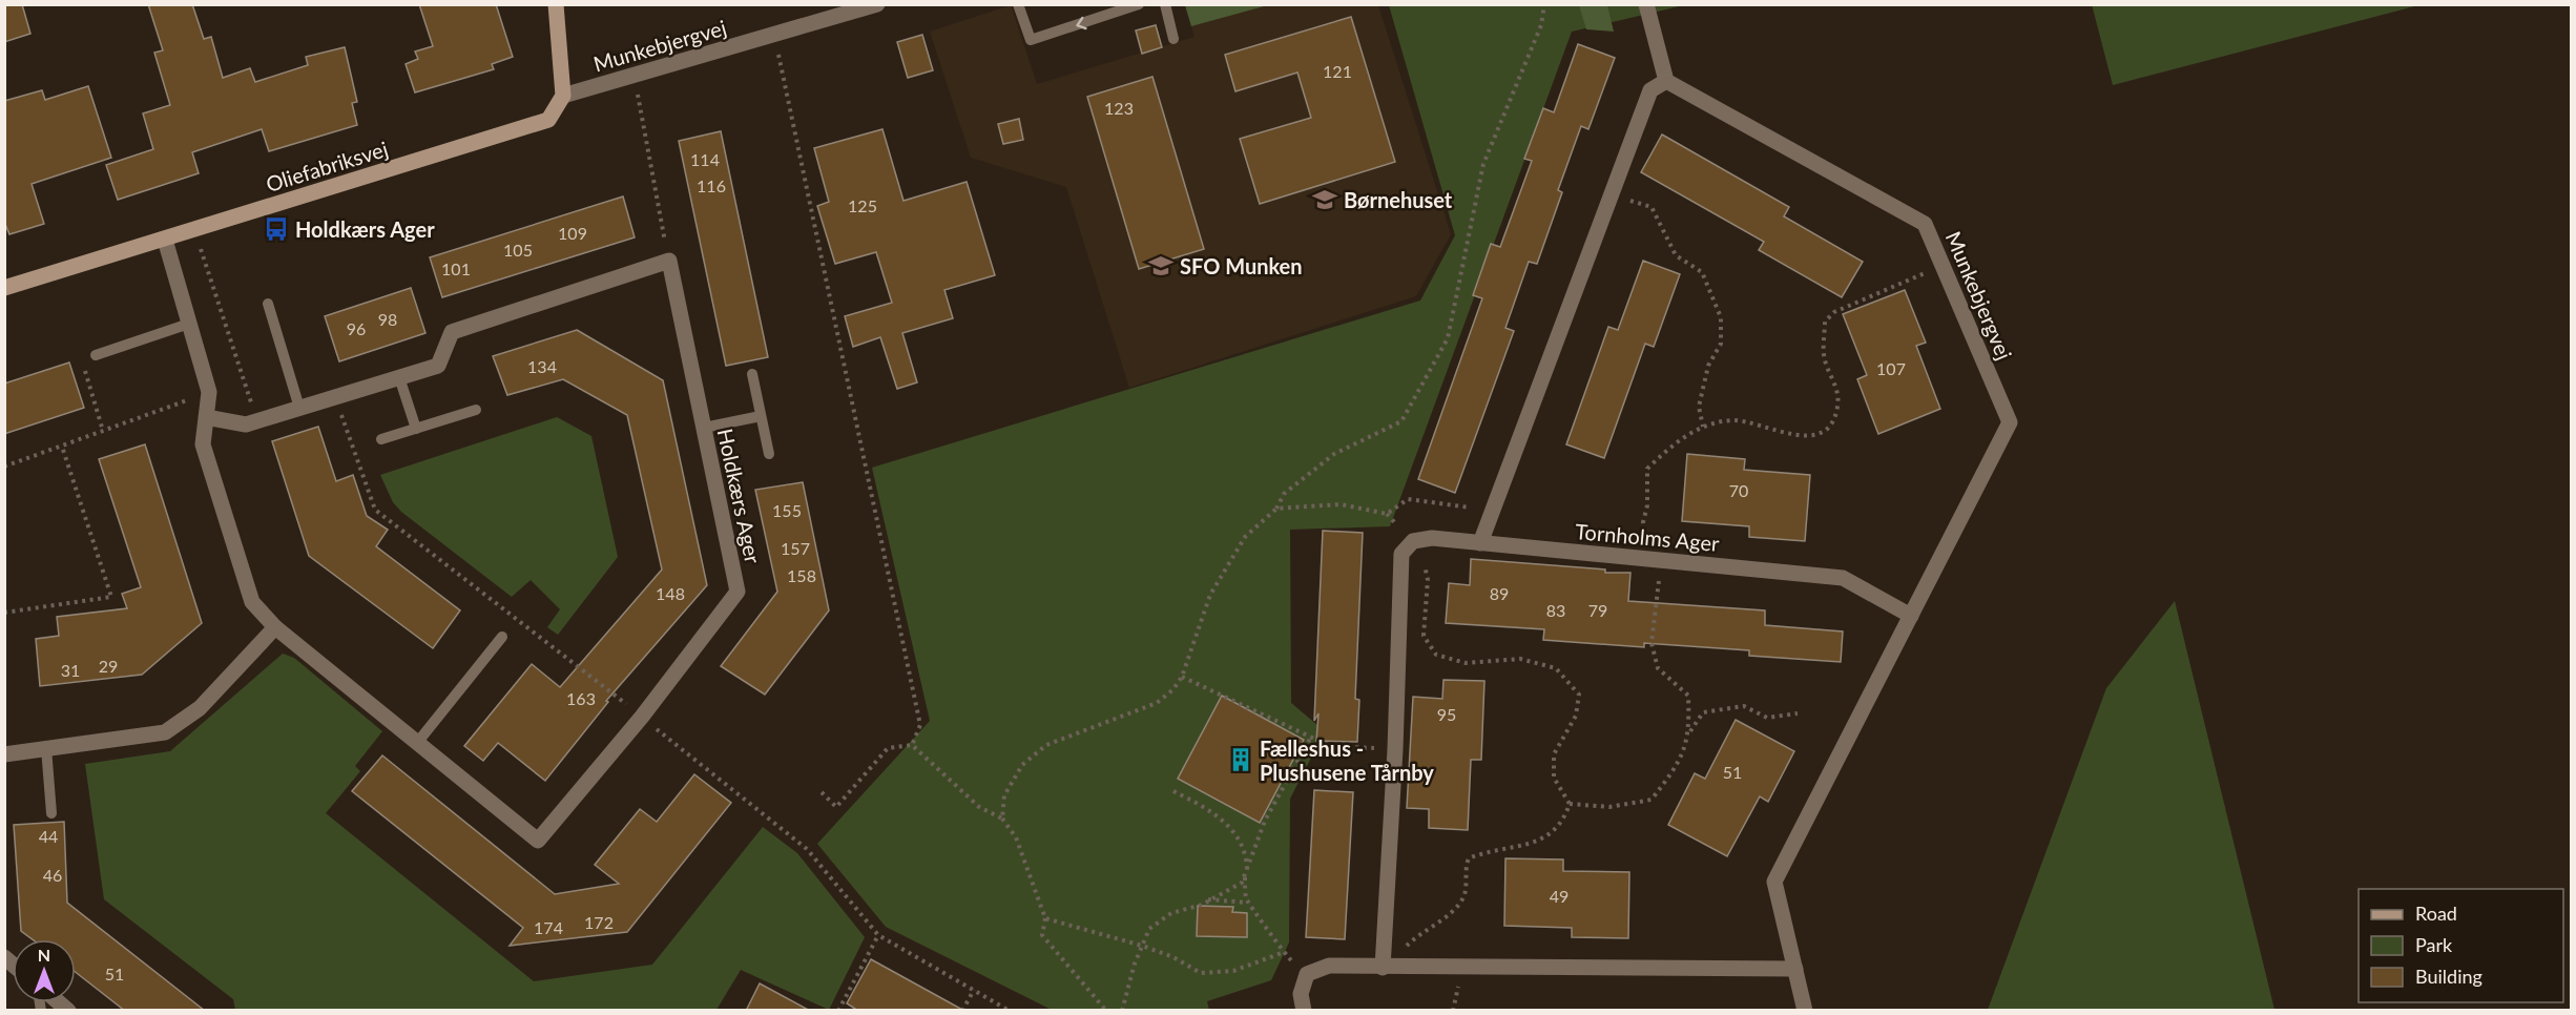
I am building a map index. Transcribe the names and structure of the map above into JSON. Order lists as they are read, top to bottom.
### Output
{
  "streets": {
    "street": [
      "Munkebjergvej",
      "Oliefabriksvej",
      "Holdkærs Ager",
      "Tornholms Ager"
    ]
  },
  "crossings": [
    ["Munkebjergvej", "Oliefabriksvej"],
    ["Munkebjergvej", "Tornholms Ager"],
    ["Oliefabriksvej", "Holdkærs Ager"]
  ],
  "places": {
    "school or university": ["Børnehuset", "SFO Munken"],
    "bus stop": ["Holdkærs Ager"],
    "building": ["Fælleshus - Plushusene Tårnby"]
  },
  "house_numbers": [
    "121",
    "123",
    "114",
    "116",
    "125",
    "109",
    "105",
    "101",
    "98",
    "96",
    "134",
    "107",
    "70",
    "155",
    "157",
    "158",
    "148",
    "89",
    "83",
    "79",
    "29",
    "31",
    "163",
    "95",
    "51",
    "44",
    "46",
    "49",
    "172",
    "174",
    "51"
  ],
  "legend": ["Road", "Park", "Building"],
  "north": "top"
}
